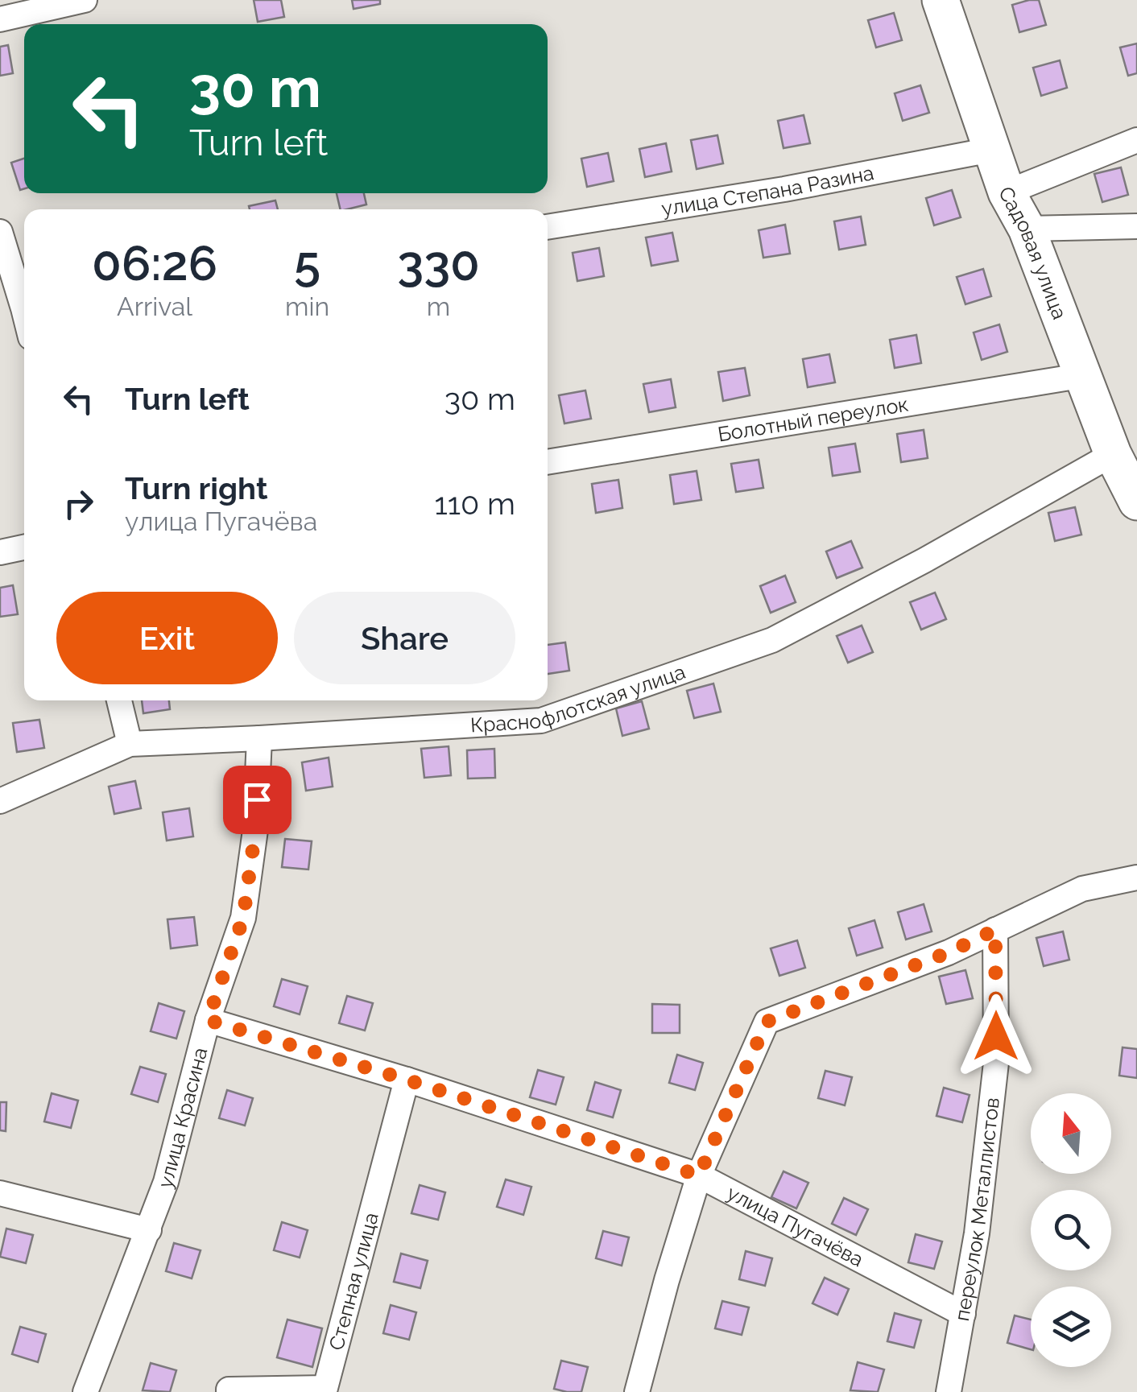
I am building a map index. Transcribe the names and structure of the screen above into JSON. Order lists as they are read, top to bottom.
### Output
{
  "streets": {
    "street": [
      "улица Степана Разина",
      "Садовая улица",
      "Болотный переулок",
      "Краснофлотская улица",
      "улица Красина",
      "переулок Металлистов",
      "улица Пугачёва",
      "Степная улица"
    ]
  },
  "crossings": [
    ["улица Степана Разина", "Садовая улица"],
    ["Садовая улица", "Болотный переулок"],
    ["Садовая улица", "Краснофлотская улица"],
    ["Краснофлотская улица", "улица Красина"],
    ["улица Красина", "улица Пугачёва"],
    ["переулок Металлистов", "улица Пугачёва"],
    ["улица Пугачёва", "Степная улица"]
  ],
  "north": "top",
  "page": {
    "turn": ["30 m", "Turn left"],
    "eta": [
      "06:26",
      "Arrival",
      "5",
      "min",
      "330",
      "m"
    ],
    "list": [
      {
        "name": "Turn left",
        "value": "30 m"
      },
      {
        "name": "Turn right",
        "note": "улица Пугачёва",
        "value": "110 m"
      }
    ],
    "buttons": ["Exit", "Share"]
  }
}
